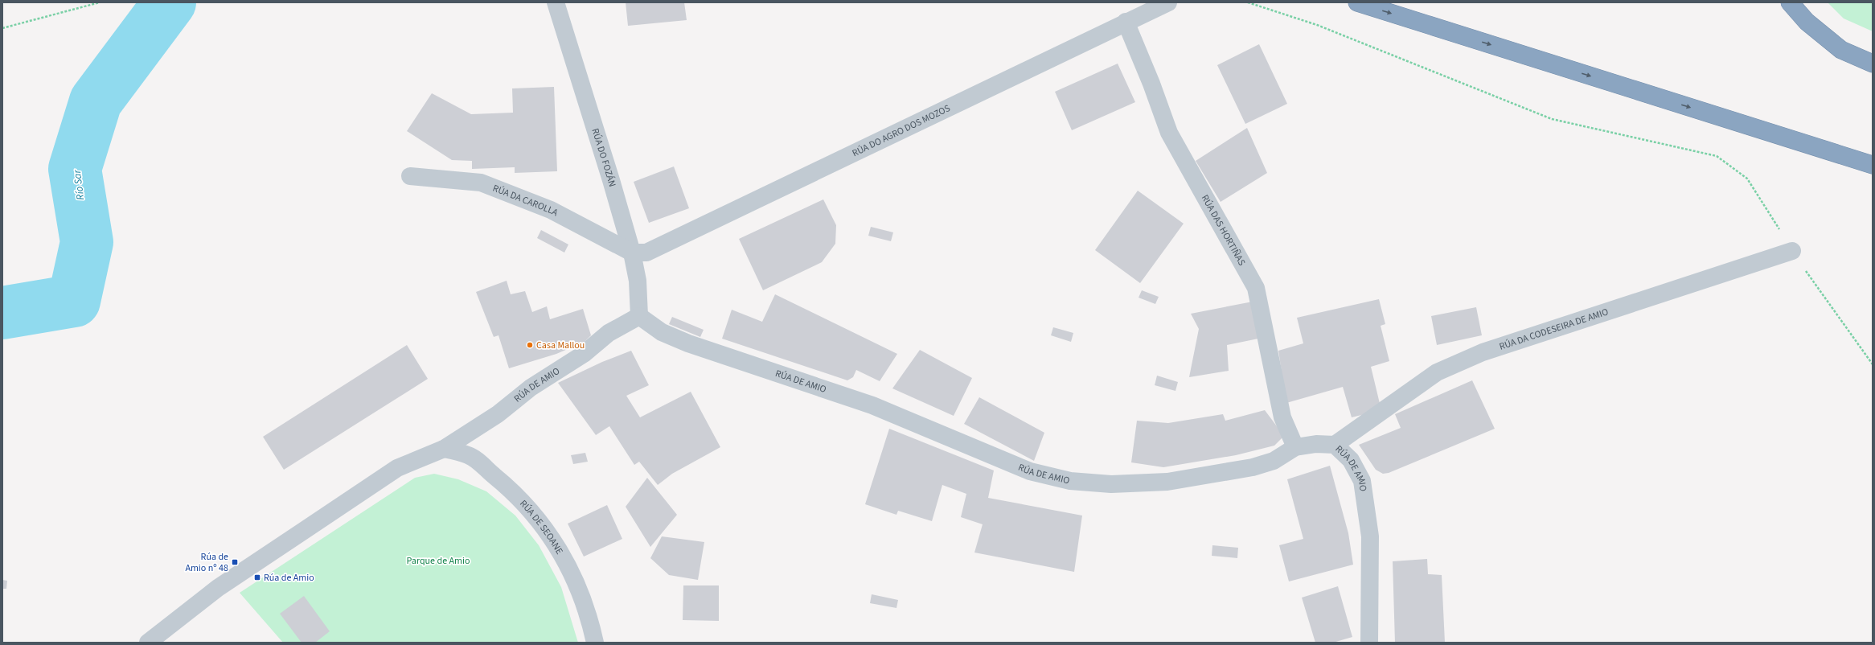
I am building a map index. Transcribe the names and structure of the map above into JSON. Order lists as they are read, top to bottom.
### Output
{
  "streets": {
    "street": [
      "RÚA DO AGRO DOS MOZOS",
      "RÚA DO FOZÁN",
      "RÚA DA CAROLLA",
      "RÚA DAS HORTIÑAS",
      "RÚA DA CODESEIRA DE AMIO",
      "RÚA DE AMIO",
      "RÚA DE SEOANE"
    ]
  },
  "crossings": [
    ["RÚA DO AGRO DOS MOZOS", "RÚA DO FOZÁN"],
    ["RÚA DO AGRO DOS MOZOS", "RÚA DA CAROLLA"],
    ["RÚA DO AGRO DOS MOZOS", "RÚA DAS HORTIÑAS"],
    ["RÚA DO FOZÁN", "RÚA DA CAROLLA"],
    ["RÚA DO FOZÁN", "RÚA DE AMIO"],
    ["RÚA DAS HORTIÑAS", "RÚA DE AMIO"],
    ["RÚA DA CODESEIRA DE AMIO", "RÚA DE AMIO"],
    ["RÚA DE AMIO", "RÚA DE SEOANE"]
  ],
  "water": ["Río Sar"],
  "parks": ["Parque de Amio"],
  "places": {
    "other": ["Casa Mallou"],
    "transit": ["Rúa de Amio nº 48", "Rúa de Amio"]
  }
}
